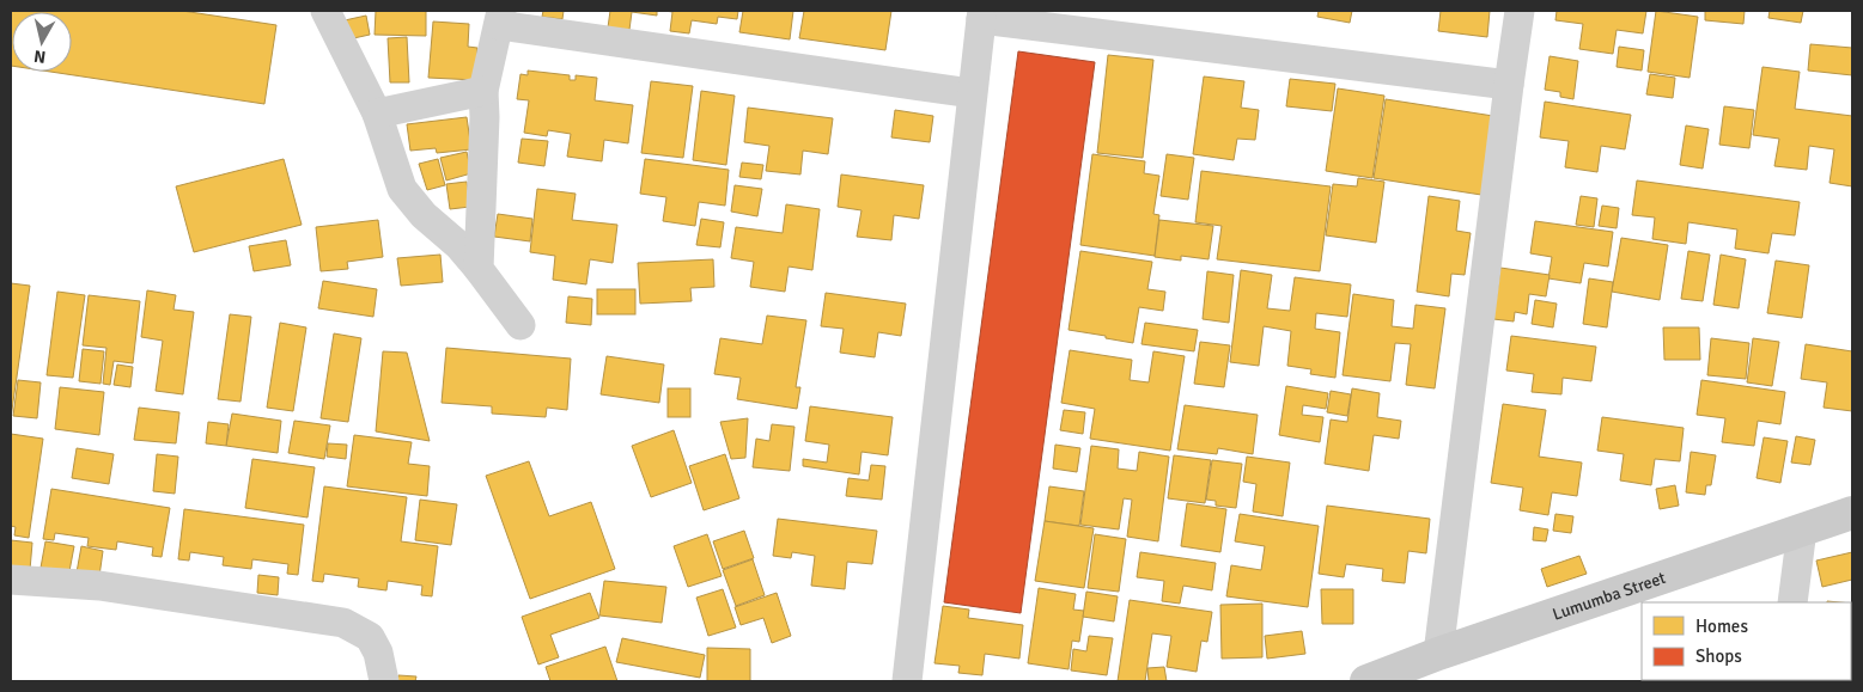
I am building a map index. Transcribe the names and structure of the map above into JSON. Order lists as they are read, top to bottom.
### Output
{
  "streets": {
    "main road": ["Lumumba Street"]
  },
  "legend": ["Homes", "Shops"],
  "north": "bottom"
}
